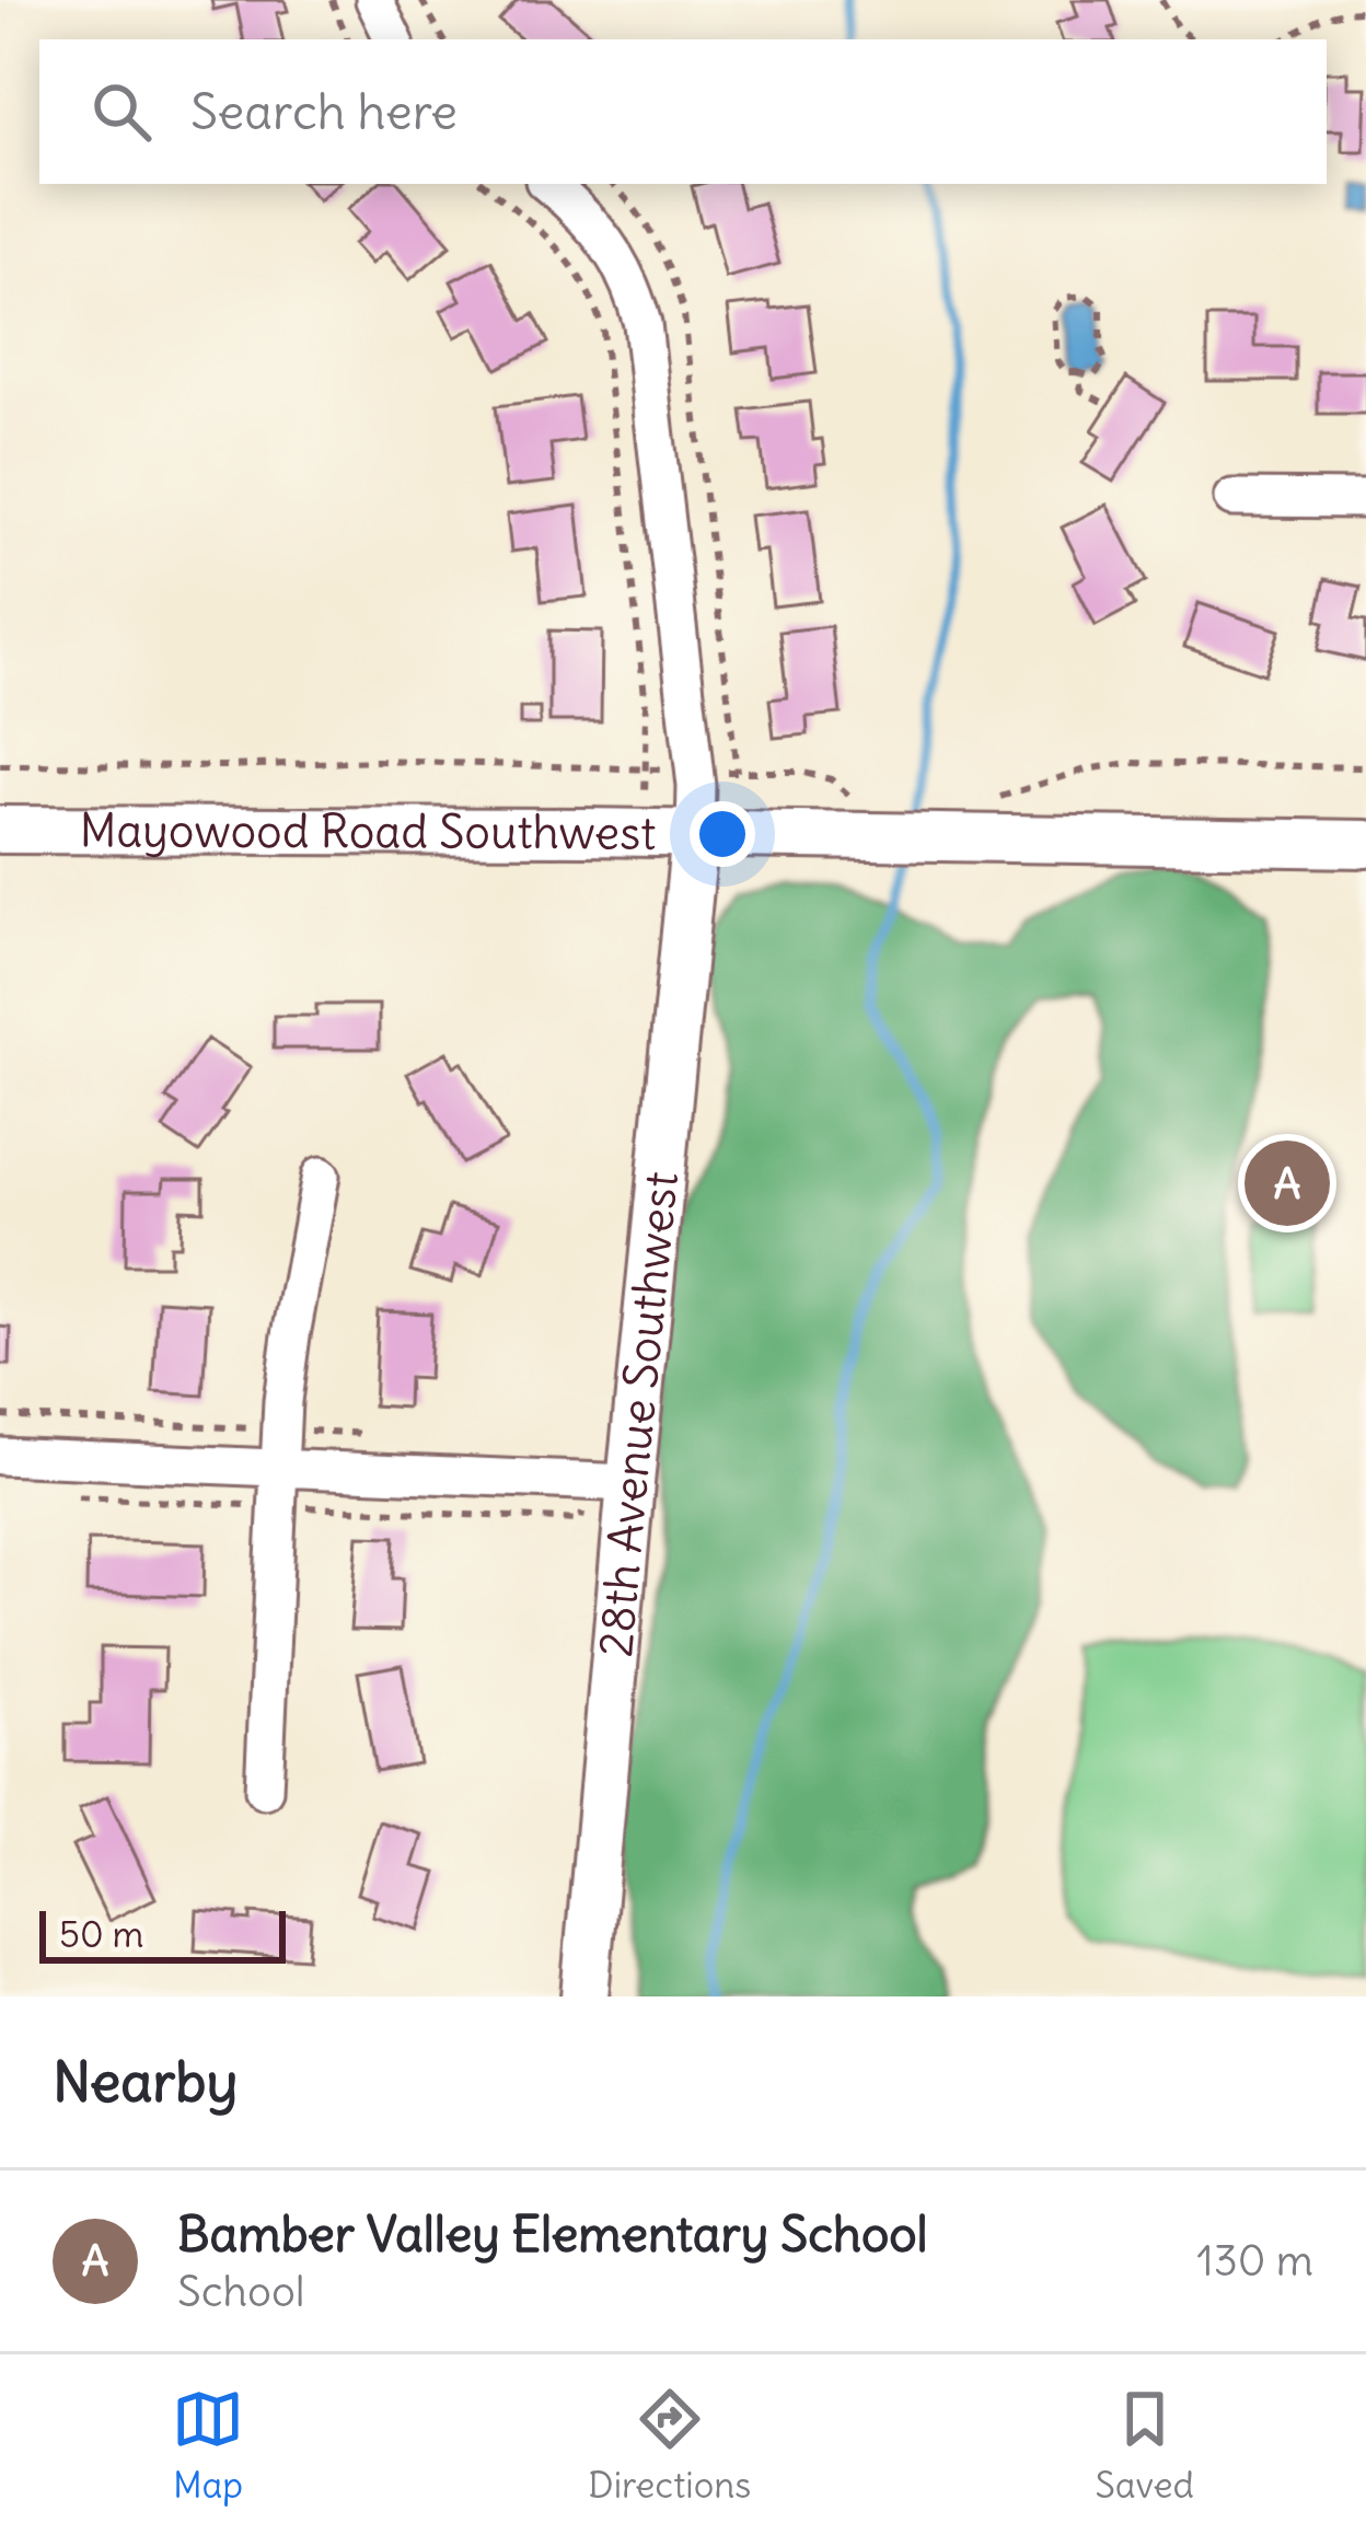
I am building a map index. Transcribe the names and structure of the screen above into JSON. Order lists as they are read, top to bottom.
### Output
{
  "streets": {
    "street": ["Mayowood Road Southwest", "28th Avenue Southwest"]
  },
  "crossings": [
    ["Mayowood Road Southwest", "28th Avenue Southwest"]
  ],
  "scale_bar": "50 m",
  "page": {
    "search": "Search here",
    "pins": "A",
    "scale": "50 m",
    "heading": "Nearby",
    "list": [
      {
        "mark": "A",
        "name": "Bamber Valley Elementary School",
        "note": "School",
        "value": "130 m"
      }
    ],
    "nav": ["Map", "Directions", "Saved"]
  }
}
